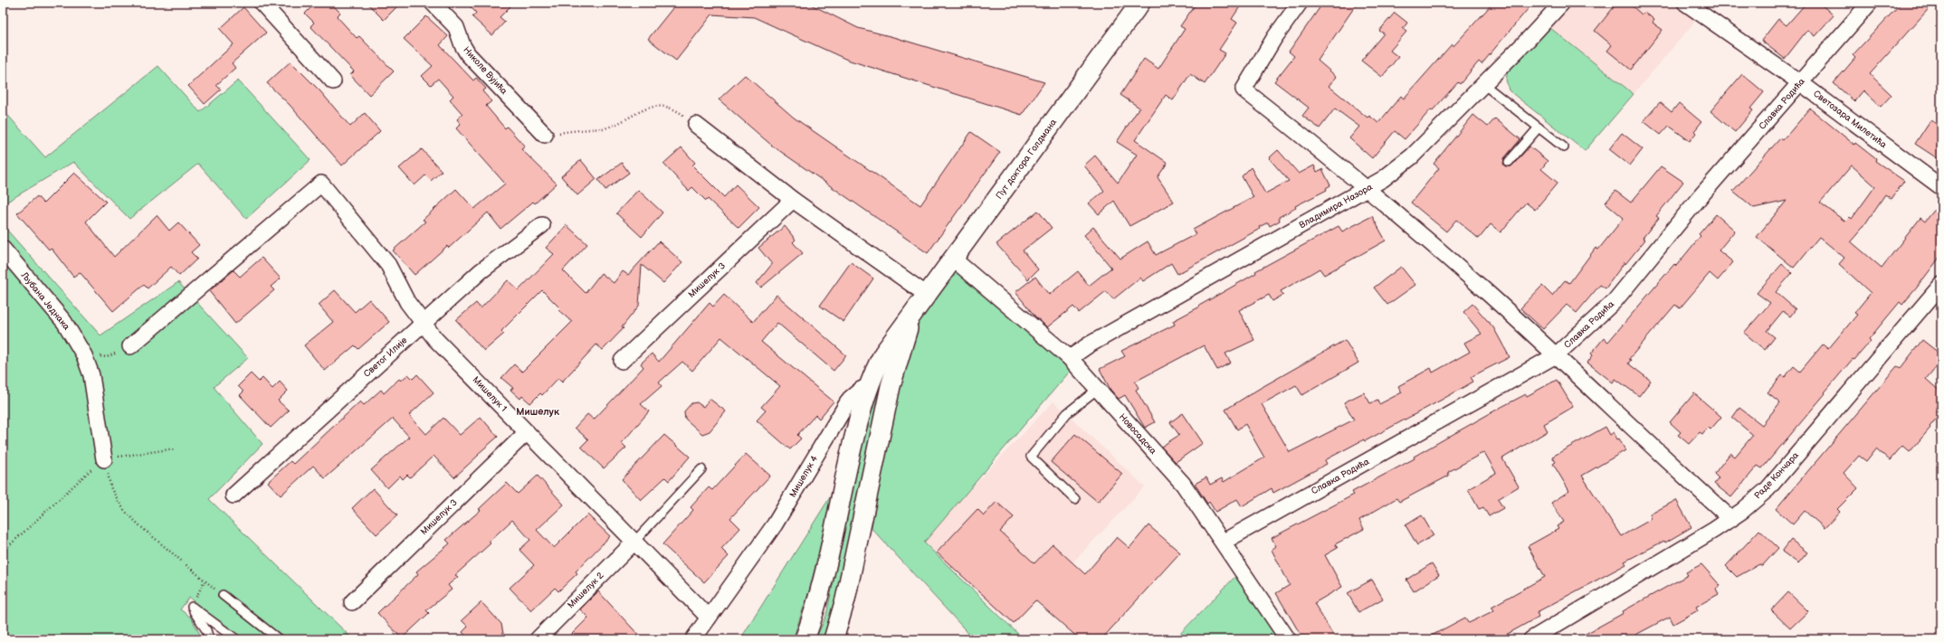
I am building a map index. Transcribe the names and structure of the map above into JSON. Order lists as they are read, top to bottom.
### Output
{
  "streets": {
    "street": [
      "Николе Вујића",
      "Славка Родића",
      "Светозара Милетића",
      "Пут доктора Голдмана",
      "Владимира Назора",
      "Мишелук 3",
      "Љубана Једнака",
      "Светог Илије",
      "Мишелук 1",
      "Новосадска",
      "Раде Кончара",
      "Мишелук 4",
      "Мишелук 2"
    ]
  },
  "crossings": [
    ["Славка Родића", "Светозара Милетића"],
    ["Славка Родића", "Новосадска"],
    ["Пут доктора Голдмана", "Новосадска"],
    ["Владимира Назора", "Новосадска"],
    ["Мишелук 3", "Мишелук 1"],
    ["Светог Илије", "Мишелук 1"],
    ["Мишелук 1", "Мишелук 4"],
    ["Мишелук 1", "Мишелук 2"]
  ],
  "districts": ["Мишелук"]
}
